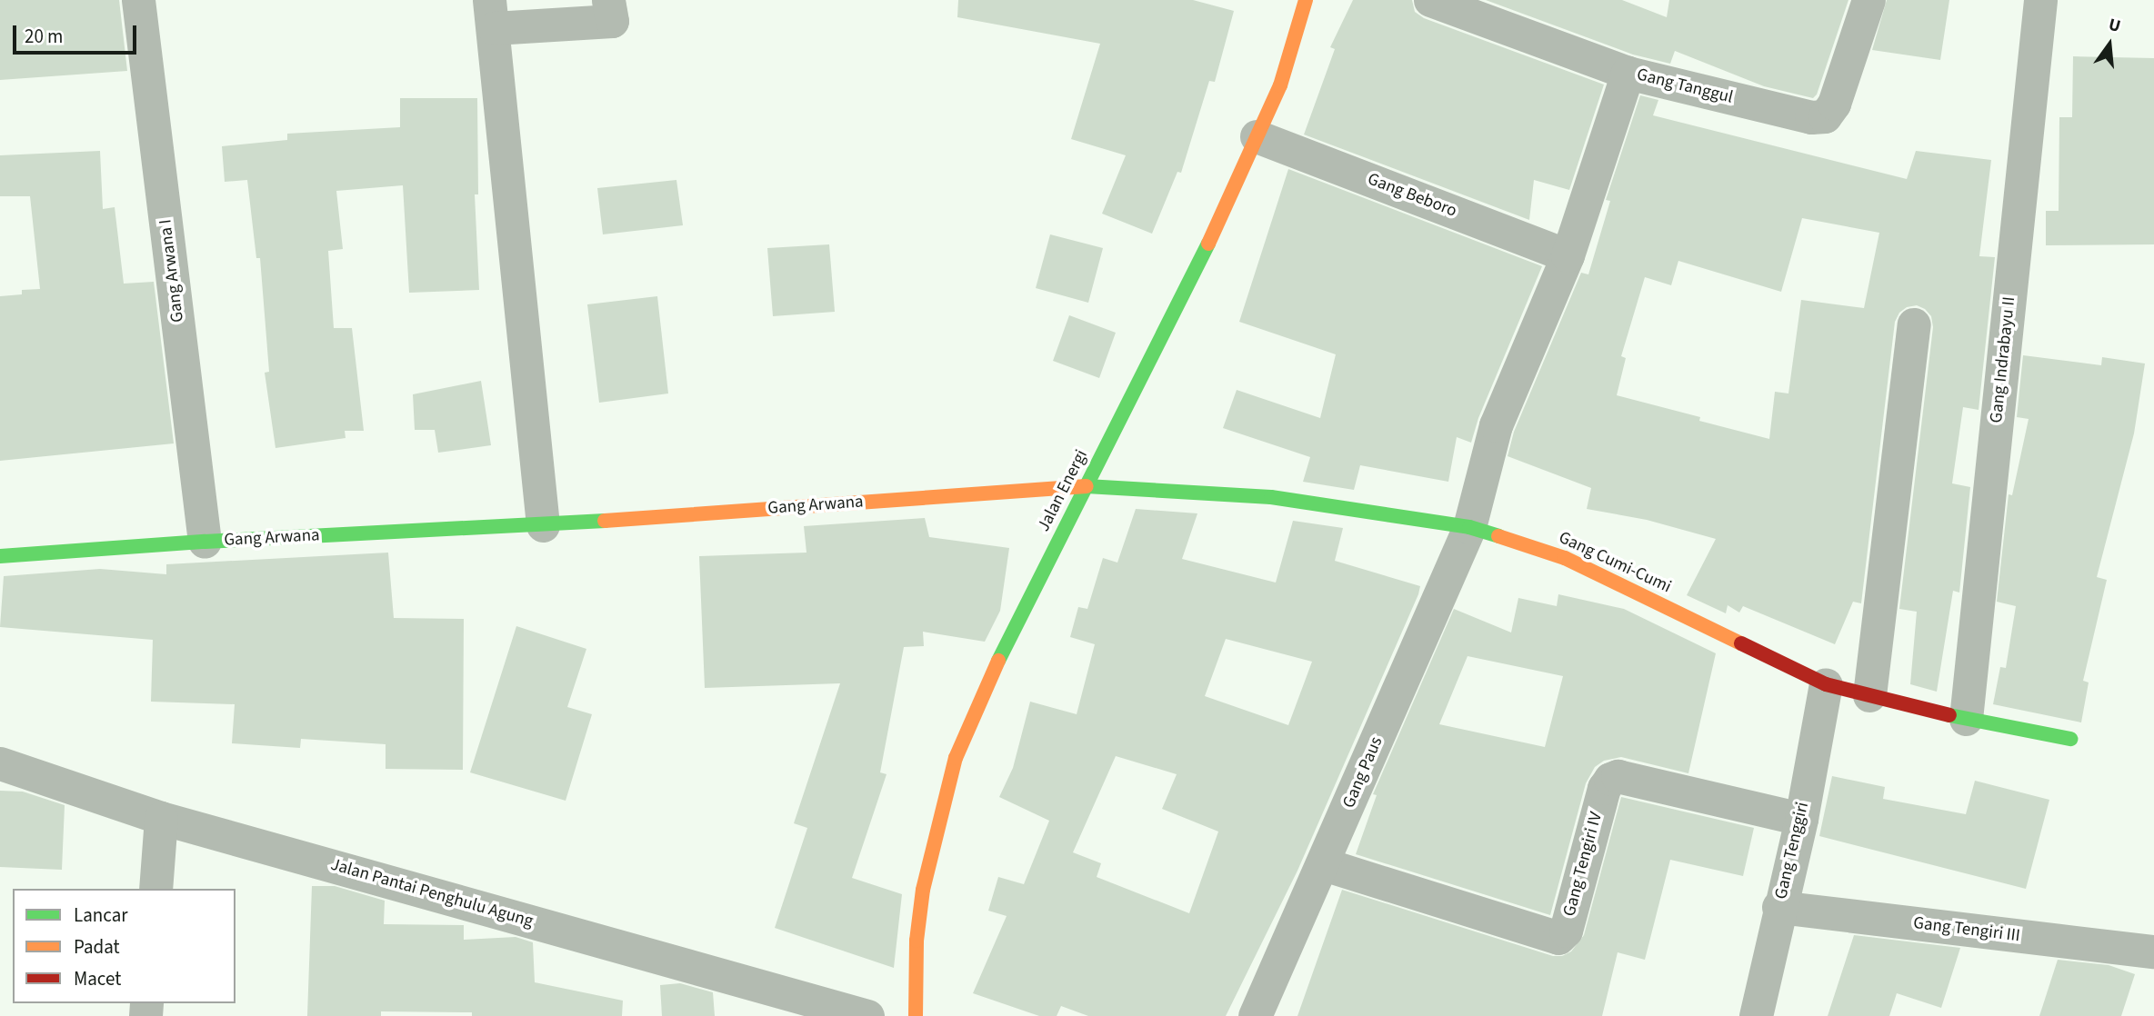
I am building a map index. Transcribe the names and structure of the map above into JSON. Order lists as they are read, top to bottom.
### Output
{
  "streets": {
    "main road": ["Jalan Energi", "Gang Arwana", "Gang Cumi-Cumi"],
    "street": [
      "Gang Tanggul",
      "Gang Beboro",
      "Gang Arwana I",
      "Gang Indrabayu II",
      "Gang Paus",
      "Gang Tenggiri",
      "Gang Tengiri IV",
      "Jalan Pantai Penghulu Agung",
      "Gang Tengiri III"
    ]
  },
  "crossings": [
    ["Gang Tanggul", "Gang Paus"],
    ["Gang Beboro", "Jalan Energi"],
    ["Gang Beboro", "Gang Paus"],
    ["Gang Arwana I", "Gang Arwana"],
    ["Gang Indrabayu II", "Gang Cumi-Cumi"],
    ["Jalan Energi", "Gang Arwana"],
    ["Jalan Energi", "Gang Cumi-Cumi"],
    ["Gang Arwana", "Gang Cumi-Cumi"],
    ["Gang Cumi-Cumi", "Gang Paus"],
    ["Gang Cumi-Cumi", "Gang Tenggiri"],
    ["Gang Paus", "Gang Tengiri IV"],
    ["Gang Tenggiri", "Gang Tengiri IV"],
    ["Gang Tenggiri", "Gang Tengiri III"]
  ],
  "legend": ["Lancar", "Padat", "Macet"],
  "scale_bar": "20 m",
  "north": "top"
}
